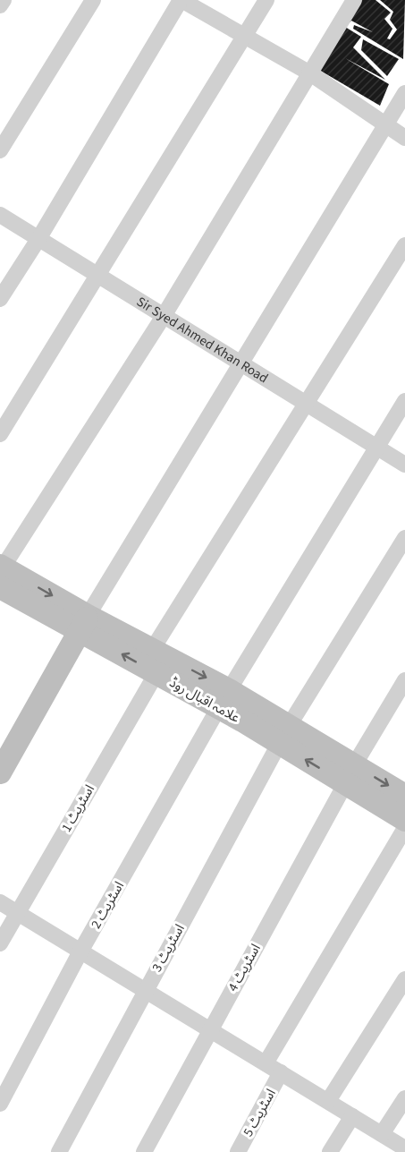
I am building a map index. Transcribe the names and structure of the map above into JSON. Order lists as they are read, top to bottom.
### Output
{
  "streets": {
    "street": [
      "Sir Syed Ahmed Khan Road",
      "علامہ اقبال روڈ",
      "اسٹریٹ 1",
      "اسٹریٹ 2",
      "اسٹریٹ 3",
      "اسٹریٹ 4",
      "اسٹریٹ 5"
    ]
  },
  "crossings": [
    ["Sir Syed Ahmed Khan Road", "اسٹریٹ 2"],
    ["علامہ اقبال روڈ", "اسٹریٹ 1"],
    ["علامہ اقبال روڈ", "اسٹریٹ 2"],
    ["علامہ اقبال روڈ", "اسٹریٹ 3"],
    ["علامہ اقبال روڈ", "اسٹریٹ 4"]
  ]
}
